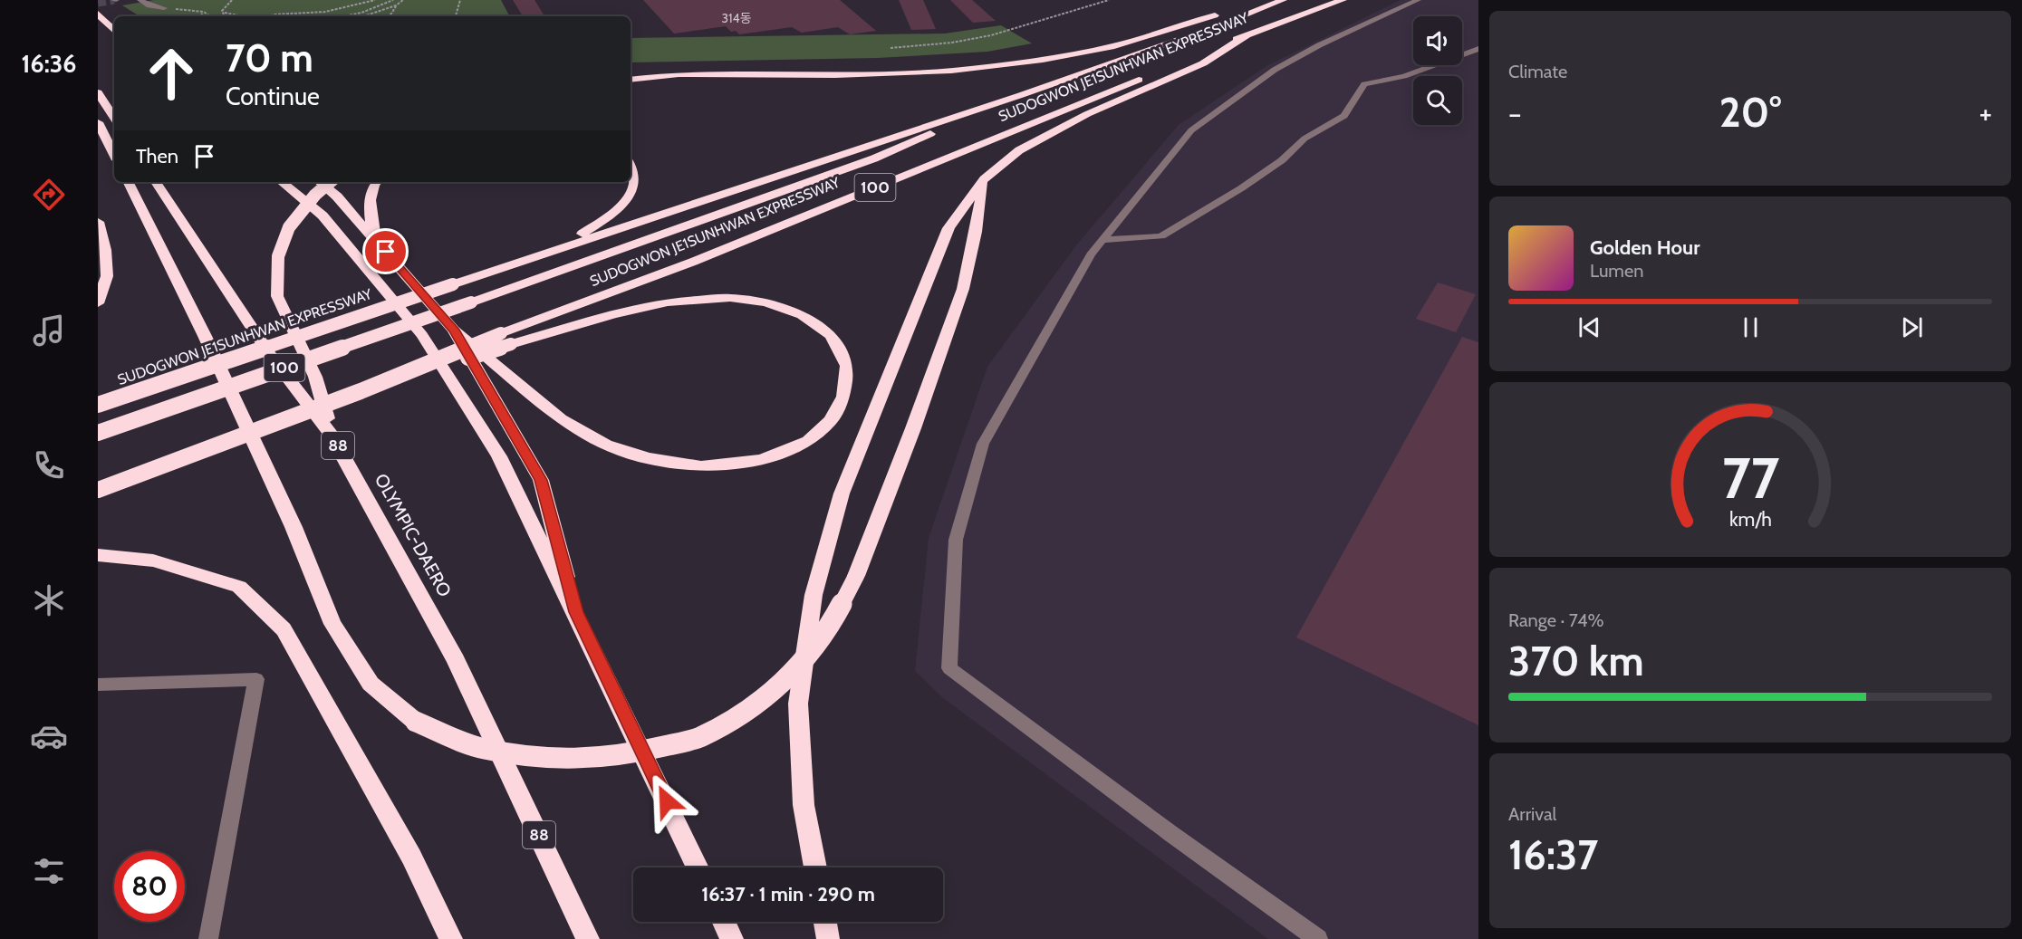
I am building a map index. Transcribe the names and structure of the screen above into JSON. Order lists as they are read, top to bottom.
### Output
{
  "streets": {
    "highway": [
      "SUDOGWON JE1SUNHWAN EXPRESSWAY",
      "100",
      "88",
      "OLYMPIC-DAERO"
    ]
  },
  "house_numbers": ["314동"],
  "page": {
    "tabs": "16:36",
    "tile": [
      "Climate",
      ["Range · 74%", "370 km"],
      ["Arrival", "16:37"]
    ],
    "turn": ["70 m", "Continue"],
    "heat": ["−", "20°", "+"],
    "then": "Then",
    "song": ["Golden Hour", "Lumen"],
    "limit": "80",
    "trip": "16:37 · 1 min · 290 m",
    "gauge": ["77", "km/h"]
  }
}
